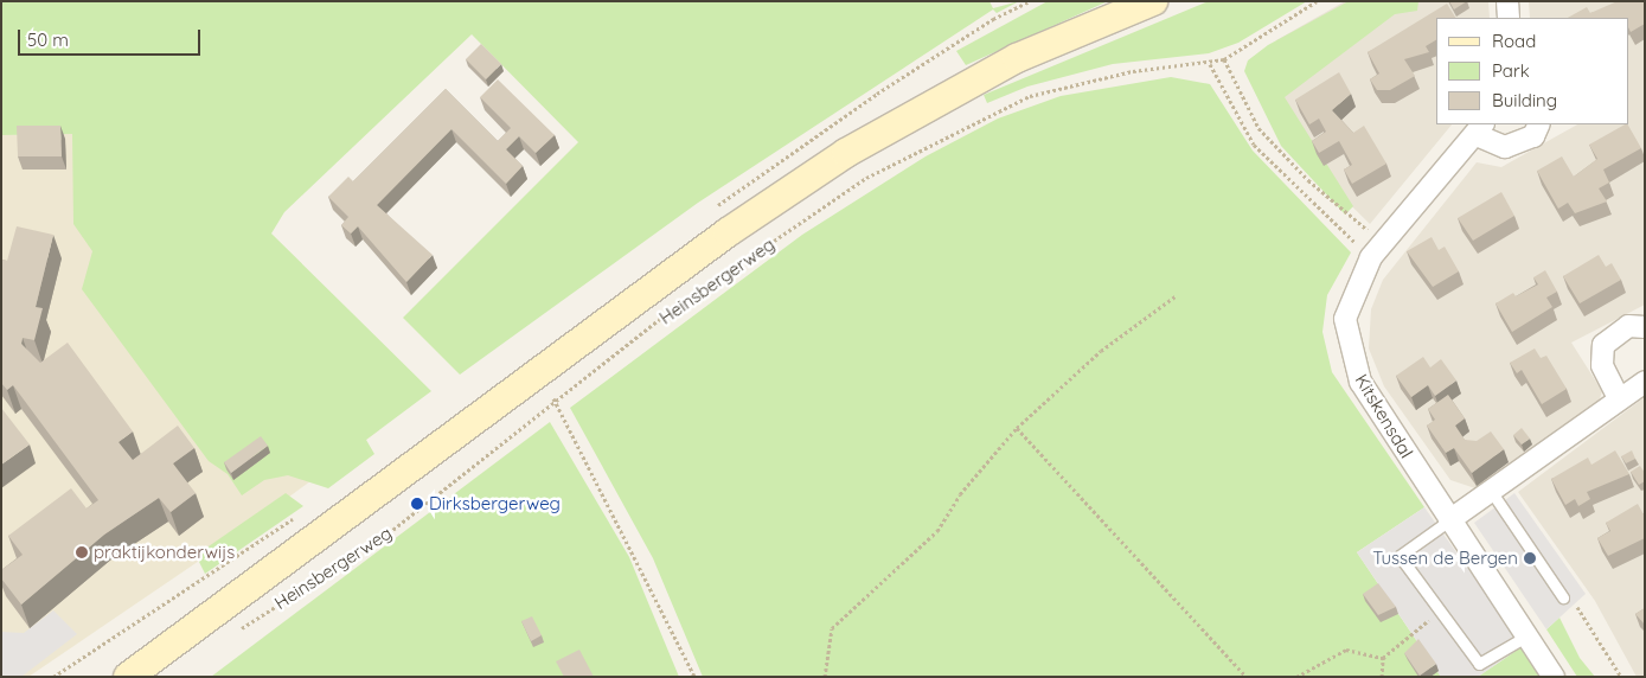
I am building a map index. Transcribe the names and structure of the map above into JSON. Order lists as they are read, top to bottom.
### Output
{
  "streets": {
    "main road": ["Heinsbergerweg"],
    "street": ["Kitskensdal"]
  },
  "places": ["Dirksbergerweg", "praktijkonderwijs", "Tussen de Bergen"],
  "legend": ["Road", "Park", "Building"],
  "scale_bar": "50 m"
}
